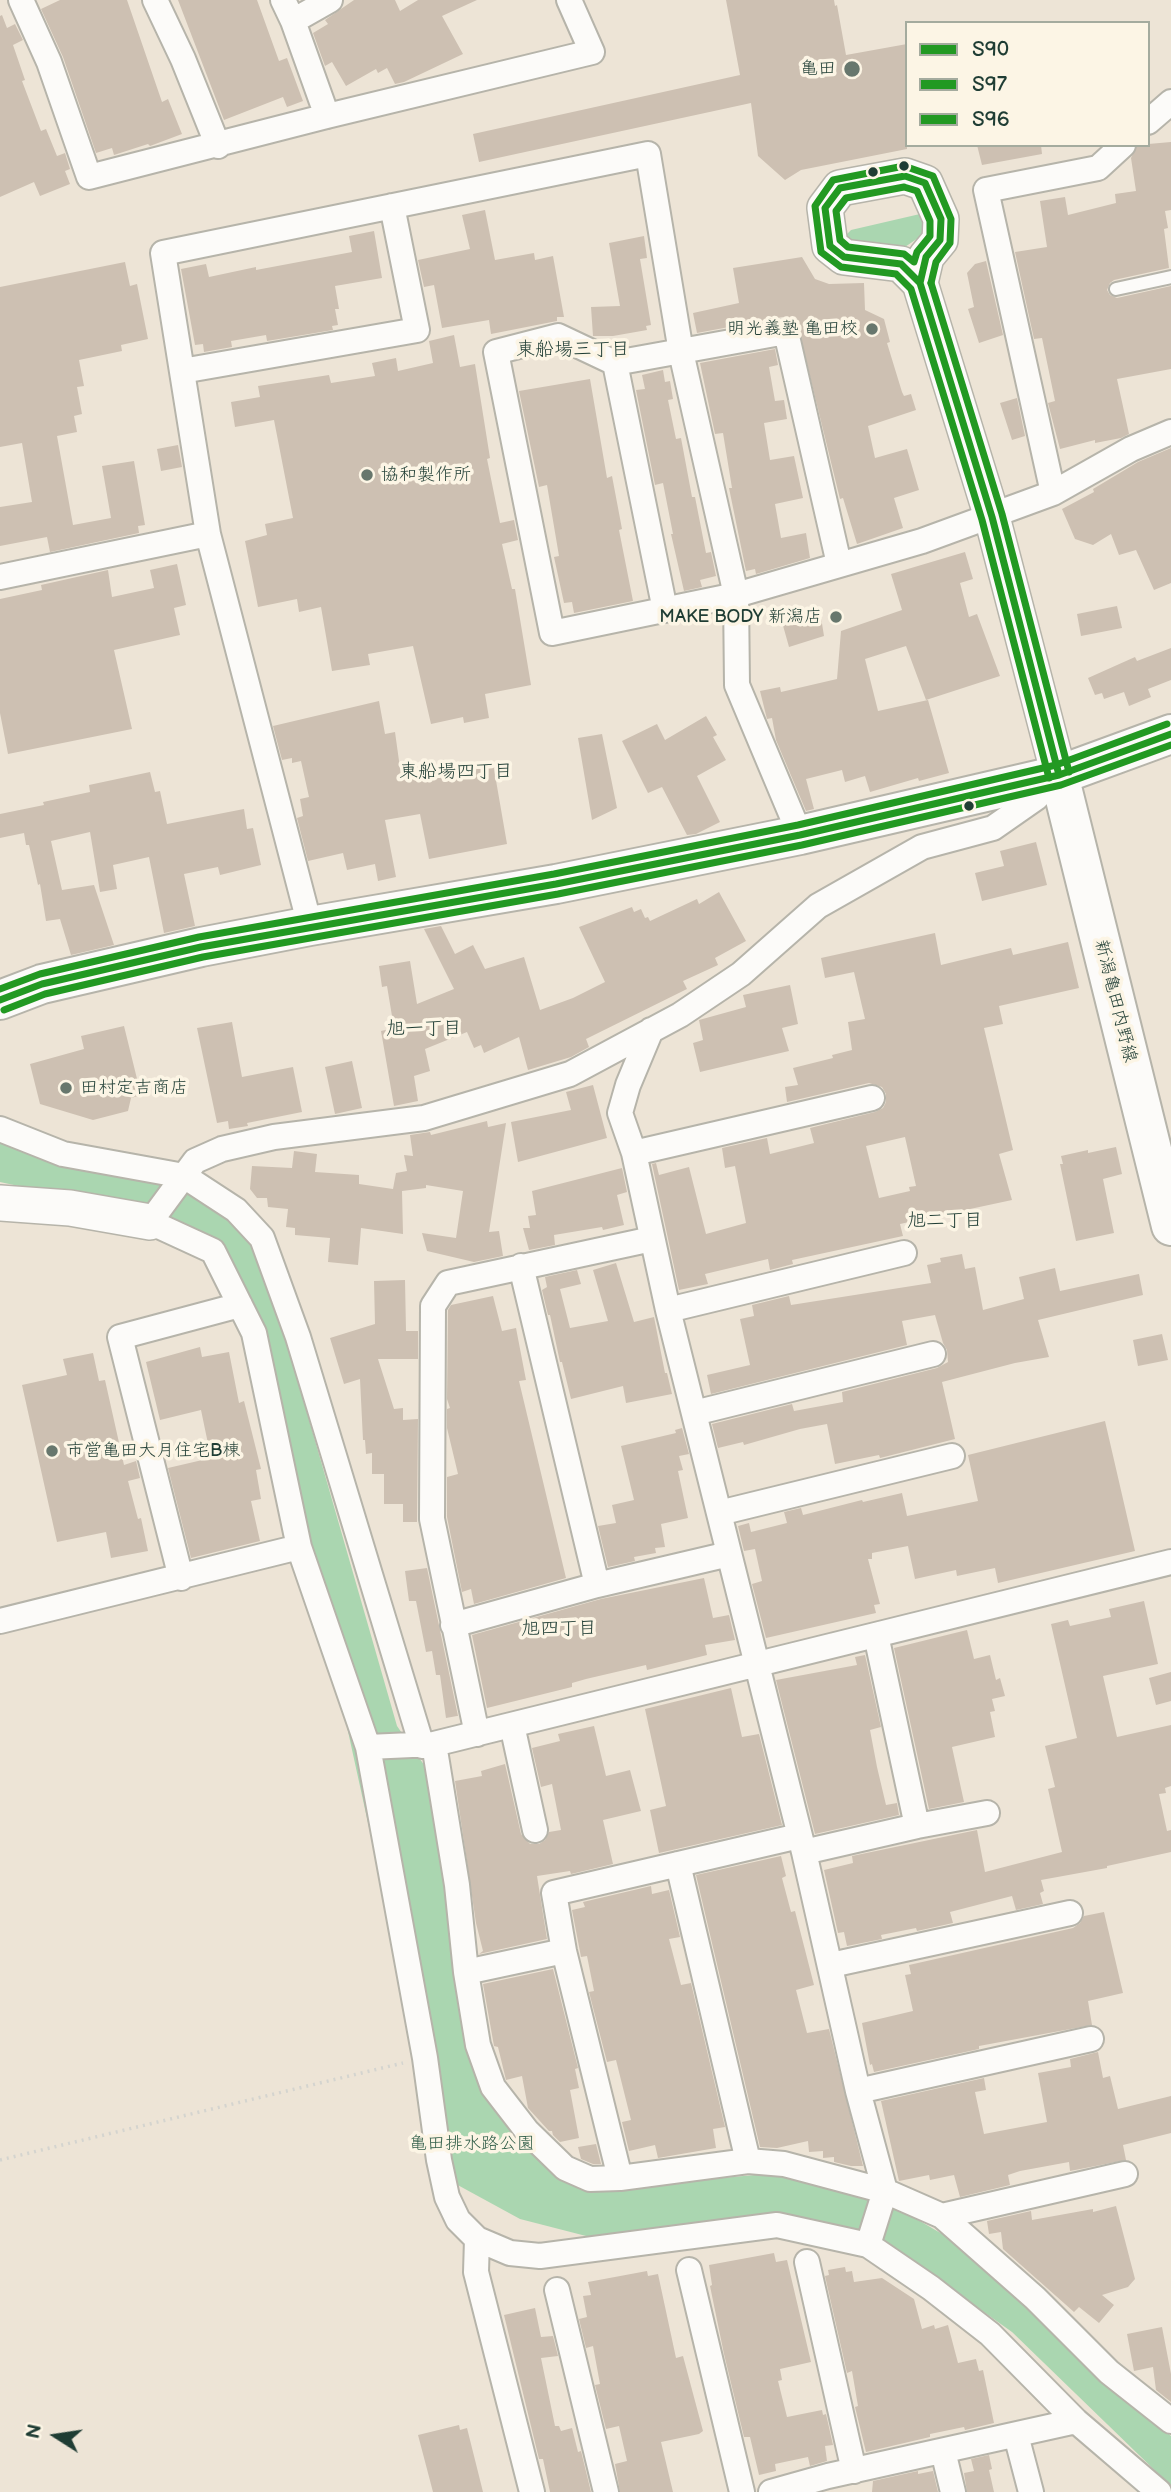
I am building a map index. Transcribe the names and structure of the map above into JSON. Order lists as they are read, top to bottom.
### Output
{
  "streets": {
    "main road": ["新潟亀田内野線"]
  },
  "districts": [
    "東船場三丁目",
    "東船場四丁目",
    "旭一丁目",
    "旭二丁目",
    "旭四丁目"
  ],
  "parks": ["亀田排水路公園"],
  "places": [
    "亀田",
    "明光義塾 亀田校",
    "協和製作所",
    "MAKE BODY 新潟店",
    "田村定吉商店",
    "市営亀田大月住宅B棟"
  ],
  "lines": ["transit line S97", "transit line S90", "transit line S96"],
  "legend": ["S90", "S97", "S96"],
  "north": "left"
}
